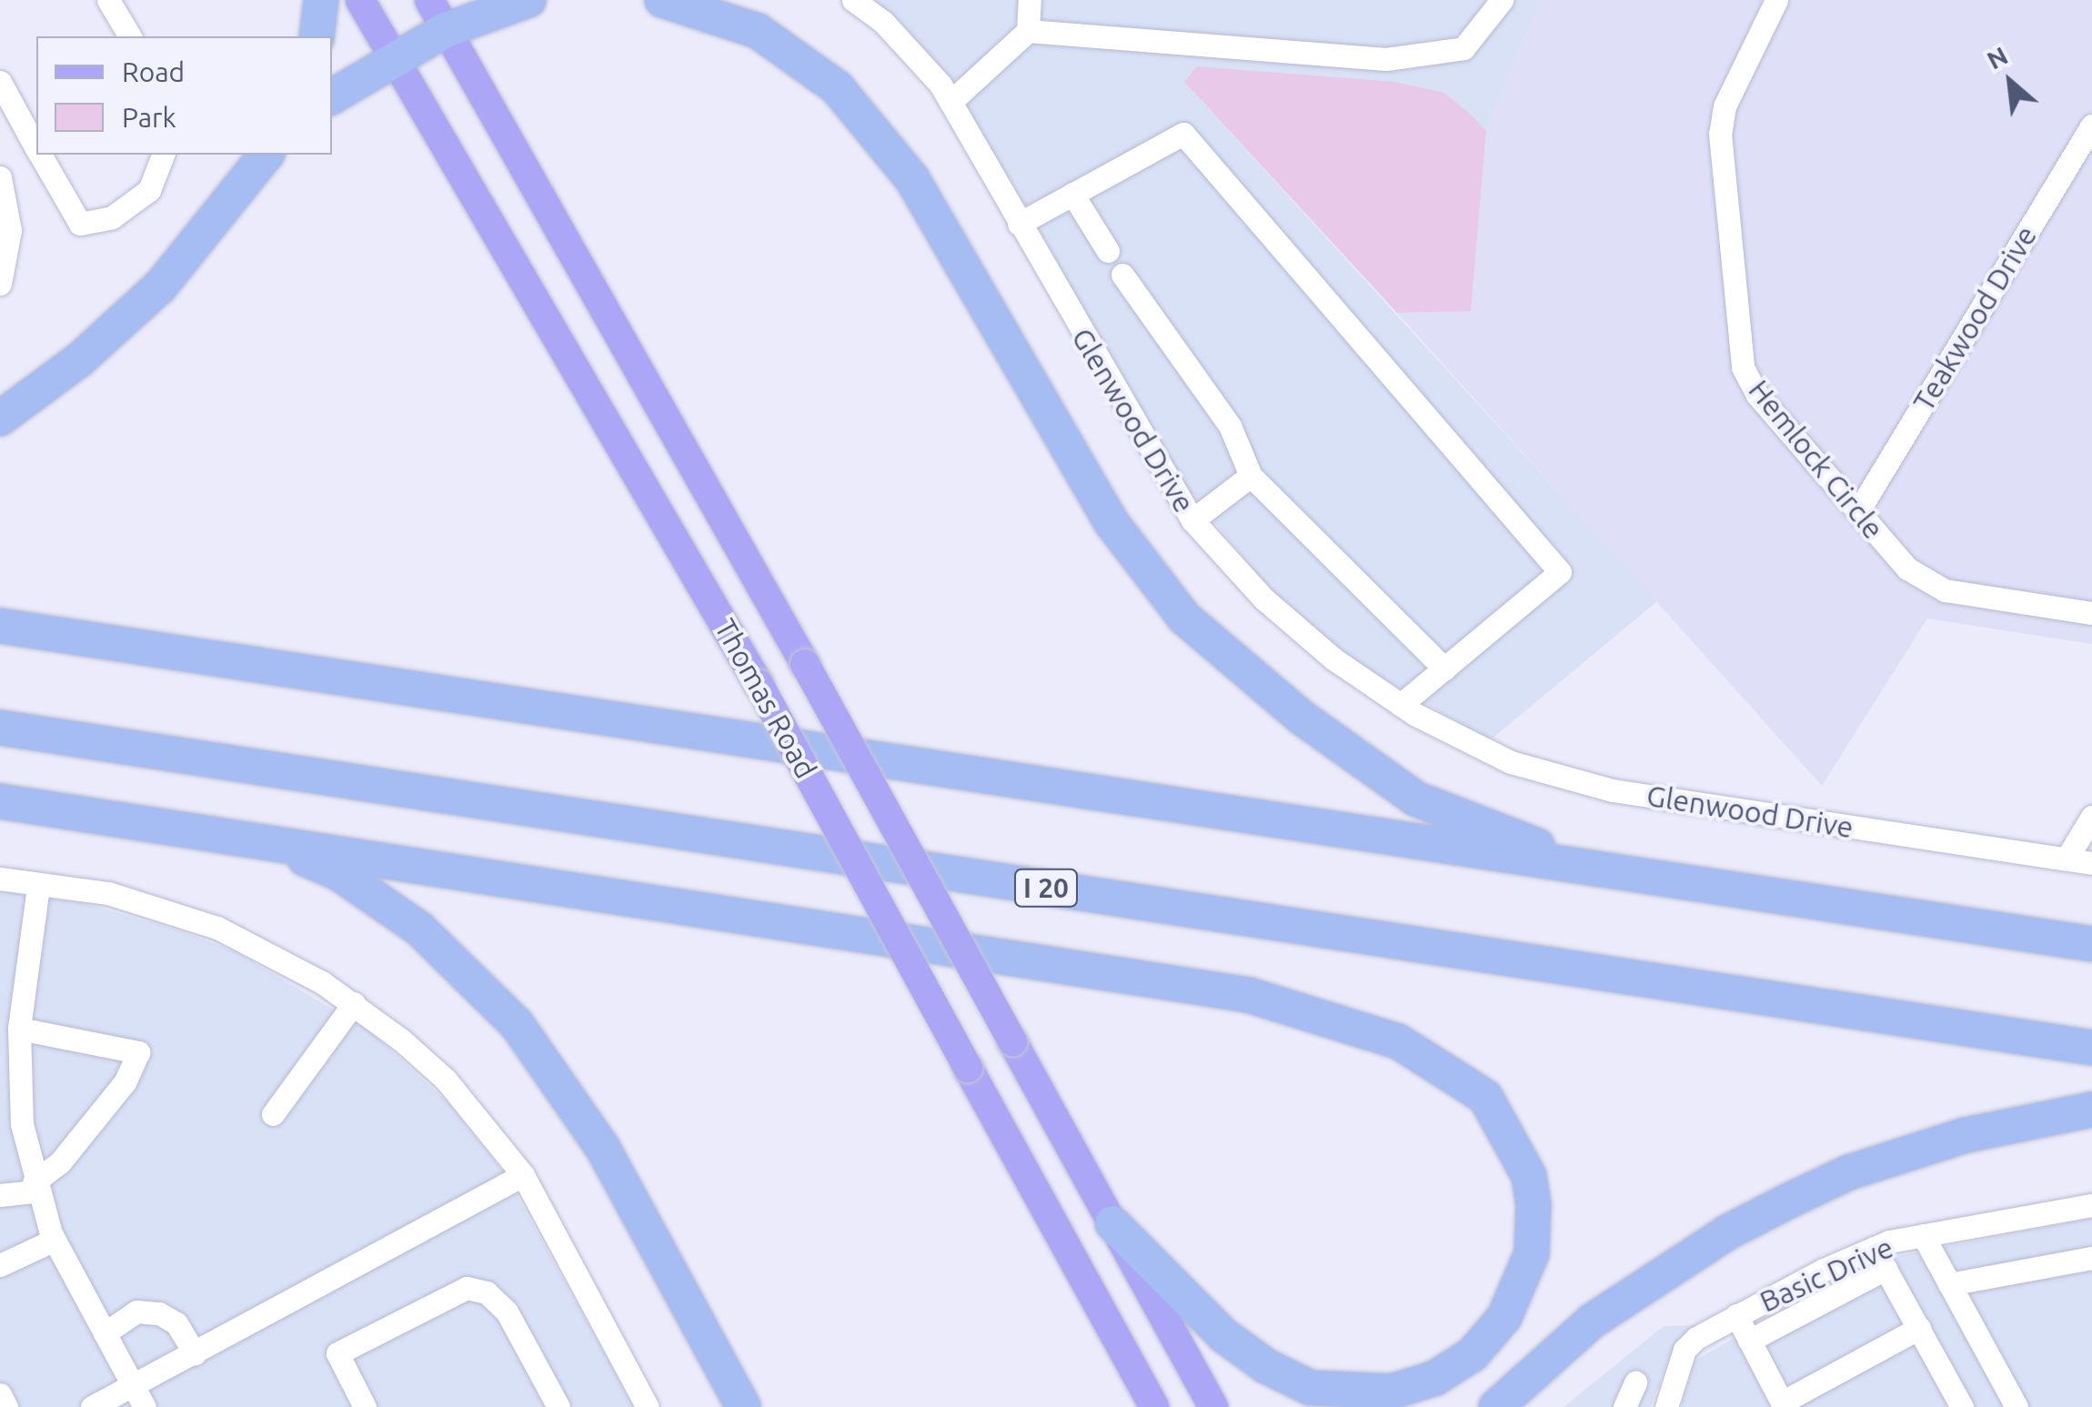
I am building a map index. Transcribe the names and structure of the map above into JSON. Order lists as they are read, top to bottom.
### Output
{
  "streets": {
    "highway": ["I 20"],
    "main road": ["Thomas Road"],
    "street": [
      "Teakwood Drive",
      "Glenwood Drive",
      "Hemlock Circle",
      "Basic Drive"
    ]
  },
  "crossings": [
    ["Teakwood Drive", "Hemlock Circle"]
  ],
  "legend": ["Road", "Park"],
  "north": "top left"
}
